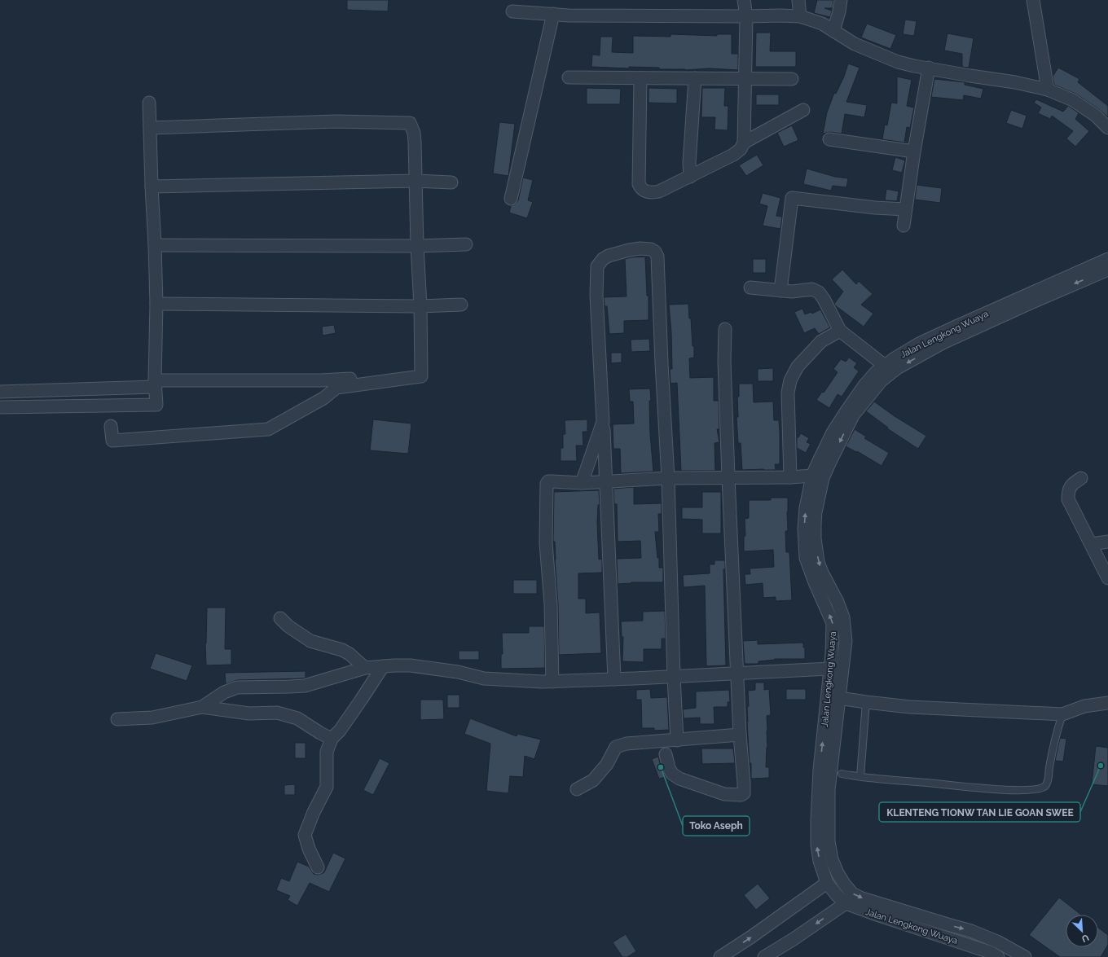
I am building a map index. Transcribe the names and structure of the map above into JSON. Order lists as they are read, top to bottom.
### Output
{
  "streets": {
    "street": ["Jalan Lengkong Wuaya"]
  },
  "places": ["KLENTENG TIONW TAN LIE GOAN SWEE", "Toko Aseph"],
  "north": "bottom right"
}
